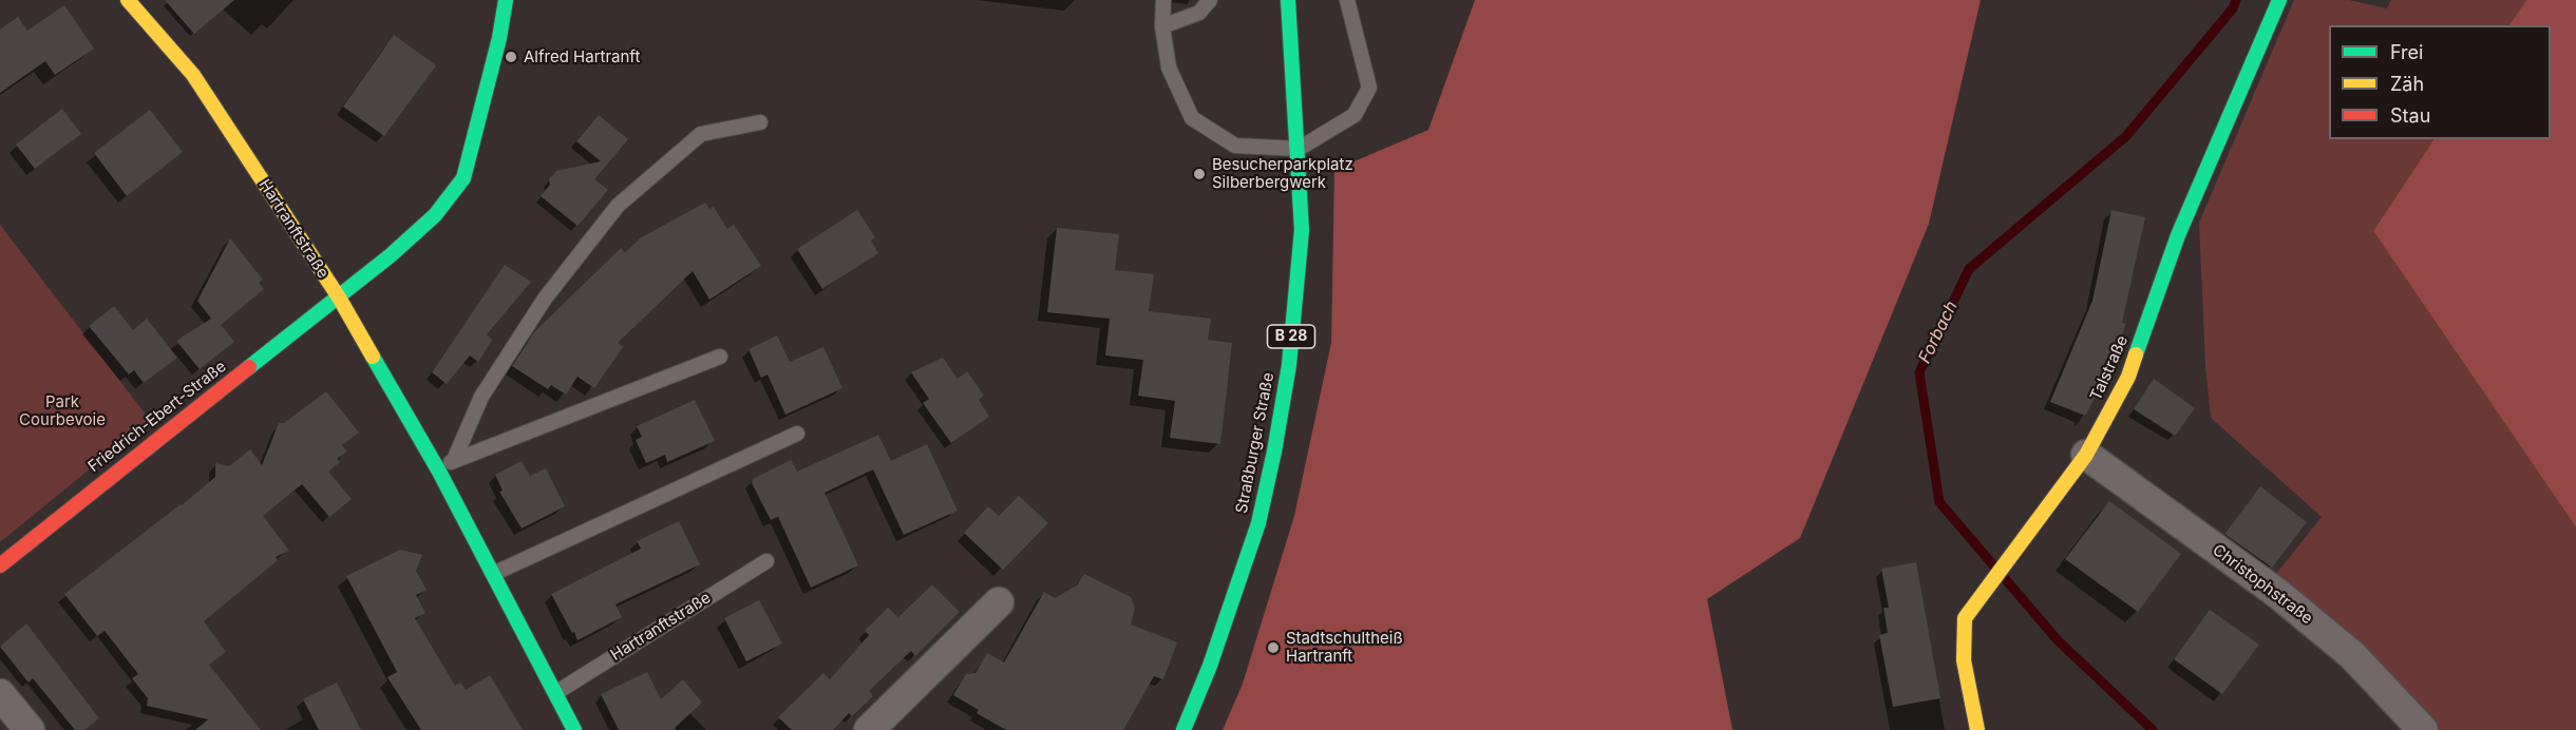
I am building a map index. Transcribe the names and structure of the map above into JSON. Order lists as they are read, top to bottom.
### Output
{
  "streets": {
    "street": [
      "Hartranftstraße",
      "B 28",
      "Talstraße",
      "Friedrich-Ebert-Straße",
      "Straßburger Straße",
      "Christophstraße"
    ]
  },
  "crossings": [
    ["Hartranftstraße", "Friedrich-Ebert-Straße"],
    ["Talstraße", "Christophstraße"]
  ],
  "water": ["Forbach"],
  "parks": ["Park Courbevoie"],
  "places": ["Alfred Hartranft", "Besucherparkplatz Silberbergwerk", "Stadtschultheiß Hartranft"],
  "legend": ["Frei", "Zäh", "Stau"]
}
